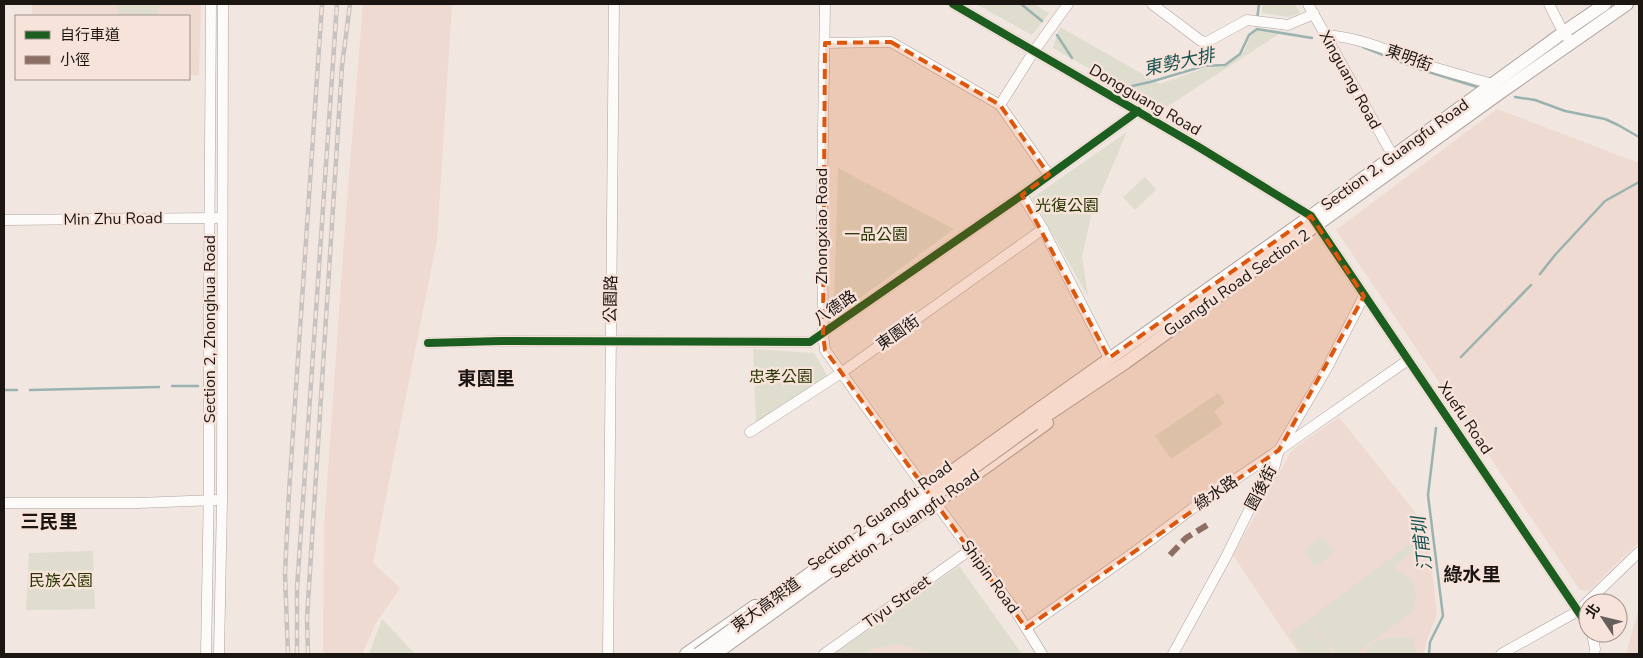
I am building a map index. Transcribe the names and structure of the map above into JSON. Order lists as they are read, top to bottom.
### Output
{
  "streets": {
    "main road": [
      "Section 2, Guangfu Road",
      "Guangfu Road Section 2",
      "Section 2 Guangfu Road",
      "東大高架道"
    ],
    "street": [
      "東明街",
      "Xinguang Road",
      "Dongguang Road",
      "Min Zhu Road",
      "Zhongxiao Road",
      "公園路",
      "八德路",
      "Section 2, Zhonghua Road",
      "東園街",
      "Xuefu Road",
      "園後街",
      "綠水路",
      "Shipin Road",
      "Tiyu Street"
    ]
  },
  "crossings": [
    ["東明街", "Xinguang Road"],
    ["Xinguang Road", "Section 2, Guangfu Road"],
    ["Dongguang Road", "Section 2, Guangfu Road"],
    ["Dongguang Road", "Guangfu Road Section 2"],
    ["Dongguang Road", "八德路"],
    ["Dongguang Road", "Xuefu Road"],
    ["Section 2, Guangfu Road", "Zhongxiao Road"],
    ["Section 2, Guangfu Road", "Guangfu Road Section 2"],
    ["Section 2, Guangfu Road", "Xuefu Road"],
    ["Section 2, Guangfu Road", "Section 2 Guangfu Road"],
    ["Section 2, Guangfu Road", "Shipin Road"],
    ["Min Zhu Road", "Section 2, Zhonghua Road"],
    ["Zhongxiao Road", "八德路"],
    ["Zhongxiao Road", "東園街"],
    ["Zhongxiao Road", "Section 2 Guangfu Road"],
    ["Zhongxiao Road", "Shipin Road"],
    ["Guangfu Road Section 2", "Xuefu Road"],
    ["Guangfu Road Section 2", "Section 2 Guangfu Road"],
    ["Guangfu Road Section 2", "東大高架道"],
    ["公園路", "八德路"],
    ["Xuefu Road", "園後街"],
    ["Xuefu Road", "綠水路"],
    ["園後街", "綠水路"],
    ["綠水路", "Shipin Road"],
    ["Shipin Road", "Tiyu Street"]
  ],
  "districts": ["東園里", "三民里", "綠水里"],
  "water": ["東勢大排", "汀甫圳"],
  "parks": [
    "光復公園",
    "一品公園",
    "忠孝公園",
    "民族公園"
  ],
  "legend": ["自行車道", "小徑"],
  "north": "top left"
}
